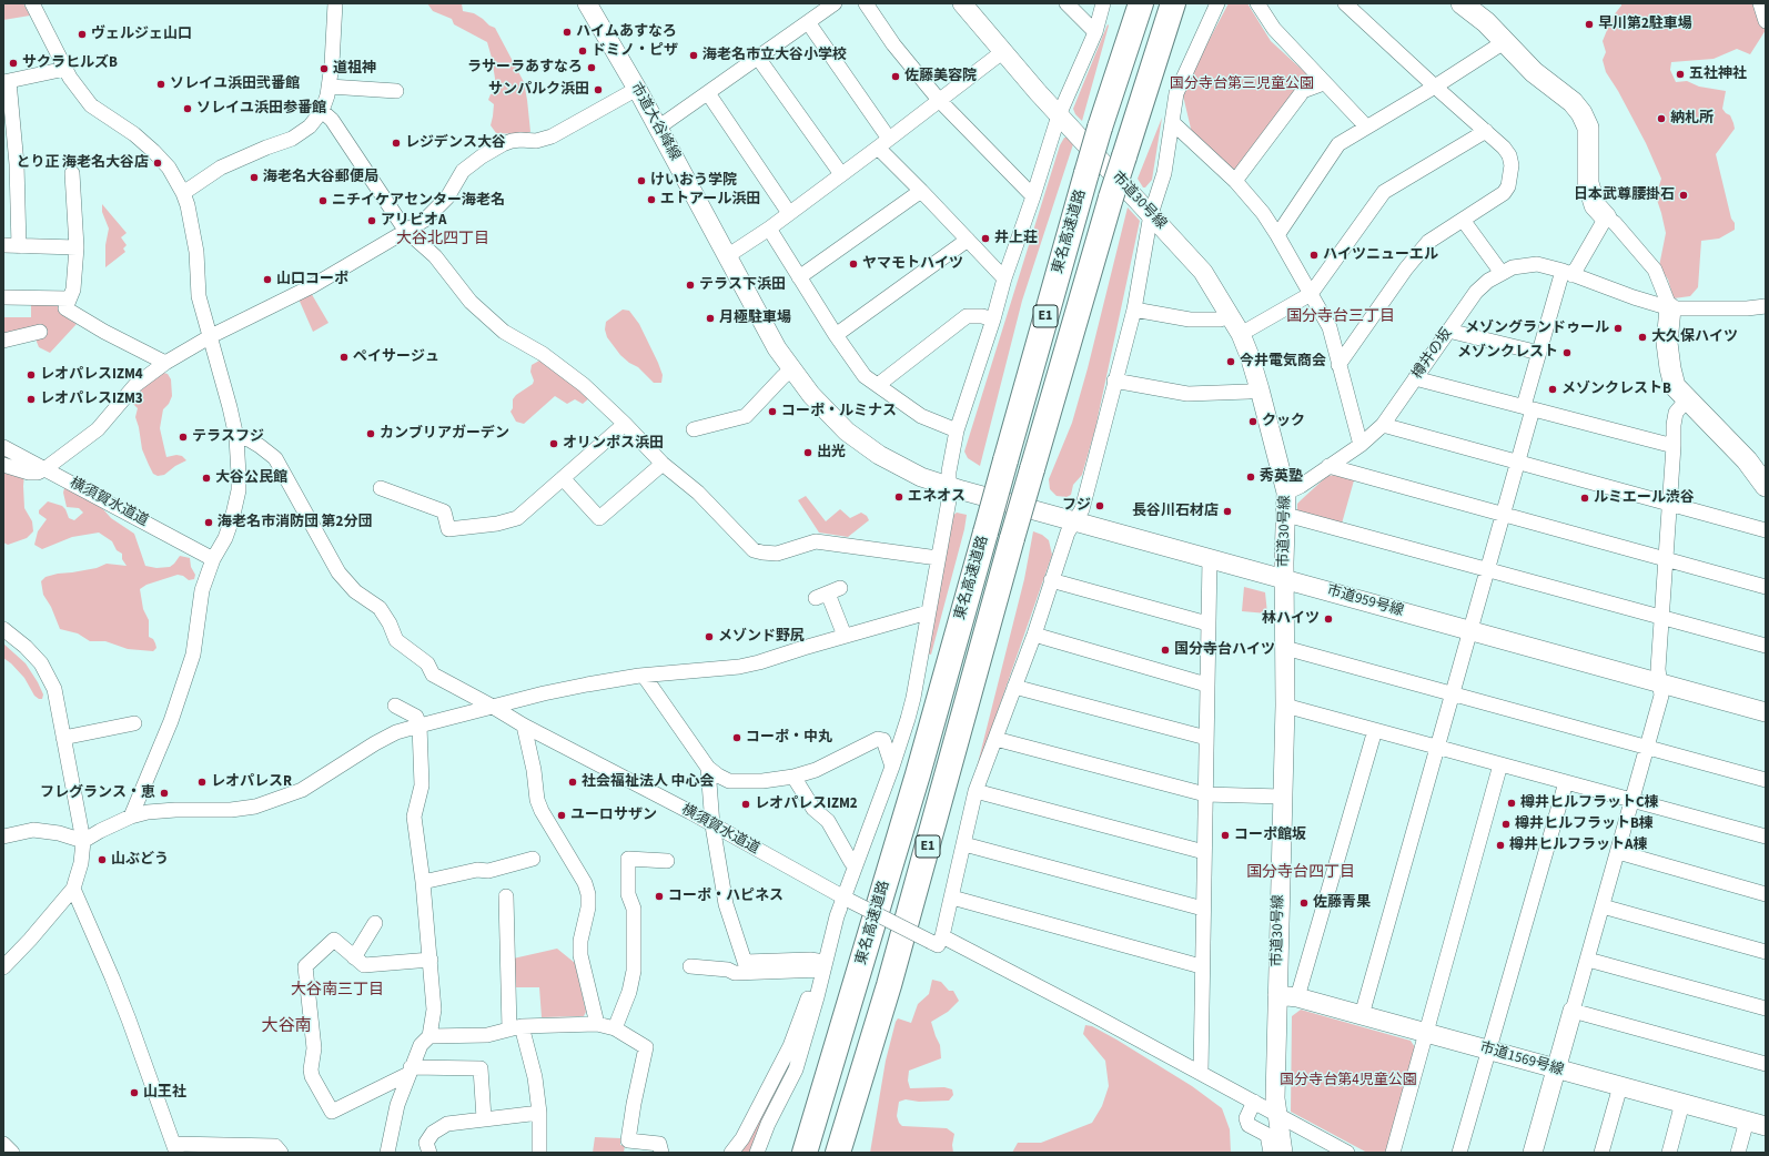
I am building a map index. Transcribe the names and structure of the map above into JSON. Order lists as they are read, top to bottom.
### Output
{
  "streets": {
    "highway": ["東名高速道路", "E1"],
    "street": [
      "市道大谷峰線",
      "市道30号線",
      "樽井の坂",
      "横須賀水道道",
      "市道959号線",
      "市道1569号線"
    ]
  },
  "crossings": [
    ["市道大谷峰線", "市道959号線"],
    ["市道30号線", "樽井の坂"],
    ["市道30号線", "横須賀水道道"],
    ["市道30号線", "市道959号線"],
    ["市道30号線", "市道1569号線"]
  ],
  "districts": [
    "大谷北四丁目",
    "国分寺台三丁目",
    "国分寺台四丁目",
    "大谷南三丁目",
    "大谷南"
  ],
  "parks": ["国分寺台第三児童公園", "国分寺台第4児童公園"],
  "places": [
    "早川第2駐車場",
    "ハイムあすなろ",
    "ヴェルジェ山口",
    "ドミノ・ピザ",
    "海老名市立大谷小学校",
    "サクラヒルズB",
    "ラサーラあすなろ",
    "道祖神",
    "五社神社",
    "佐藤美容院",
    "ソレイユ浜田弐番館",
    "サンパルク浜田",
    "ソレイユ浜田参番館",
    "納札所",
    "レジデンス大谷",
    "とり正 海老名大谷店",
    "海老名大谷郵便局",
    "けいおう学院",
    "日本武尊腰掛石",
    "エトアール浜田",
    "ニチイケアセンター海老名",
    "アリビオA",
    "井上荘",
    "ハイツニューエル",
    "ヤマモトハイツ",
    "山口コーポ",
    "テラス下浜田",
    "月極駐車場",
    "メゾングランドゥール",
    "大久保ハイツ",
    "メゾンクレスト",
    "ペイサージュ",
    "今井電気商会",
    "レオパレスIZM4",
    "メゾンクレストB",
    "レオパレスIZM3",
    "コーポ・ルミナス",
    "クック",
    "カンブリアガーデン",
    "テラスフジ",
    "オリンポス浜田",
    "出光",
    "秀英塾",
    "大谷公民館",
    "エネオス",
    "ルミエール渋谷",
    "フジ",
    "長谷川石材店",
    "海老名市消防団 第2分団",
    "林ハイツ",
    "メゾンド野尻",
    "国分寺台ハイツ",
    "コーポ・中丸",
    "レオパレスR",
    "社会福祉法人 中心会",
    "フレグランス・恵",
    "樽井ヒルフラットC棟",
    "レオパレスIZM2",
    "ユーロサザン",
    "樽井ヒルフラットB棟",
    "コーポ館坂",
    "樽井ヒルフラットA棟",
    "山ぶどう",
    "コーポ・ハピネス",
    "佐藤青果",
    "山王社"
  ]
}
